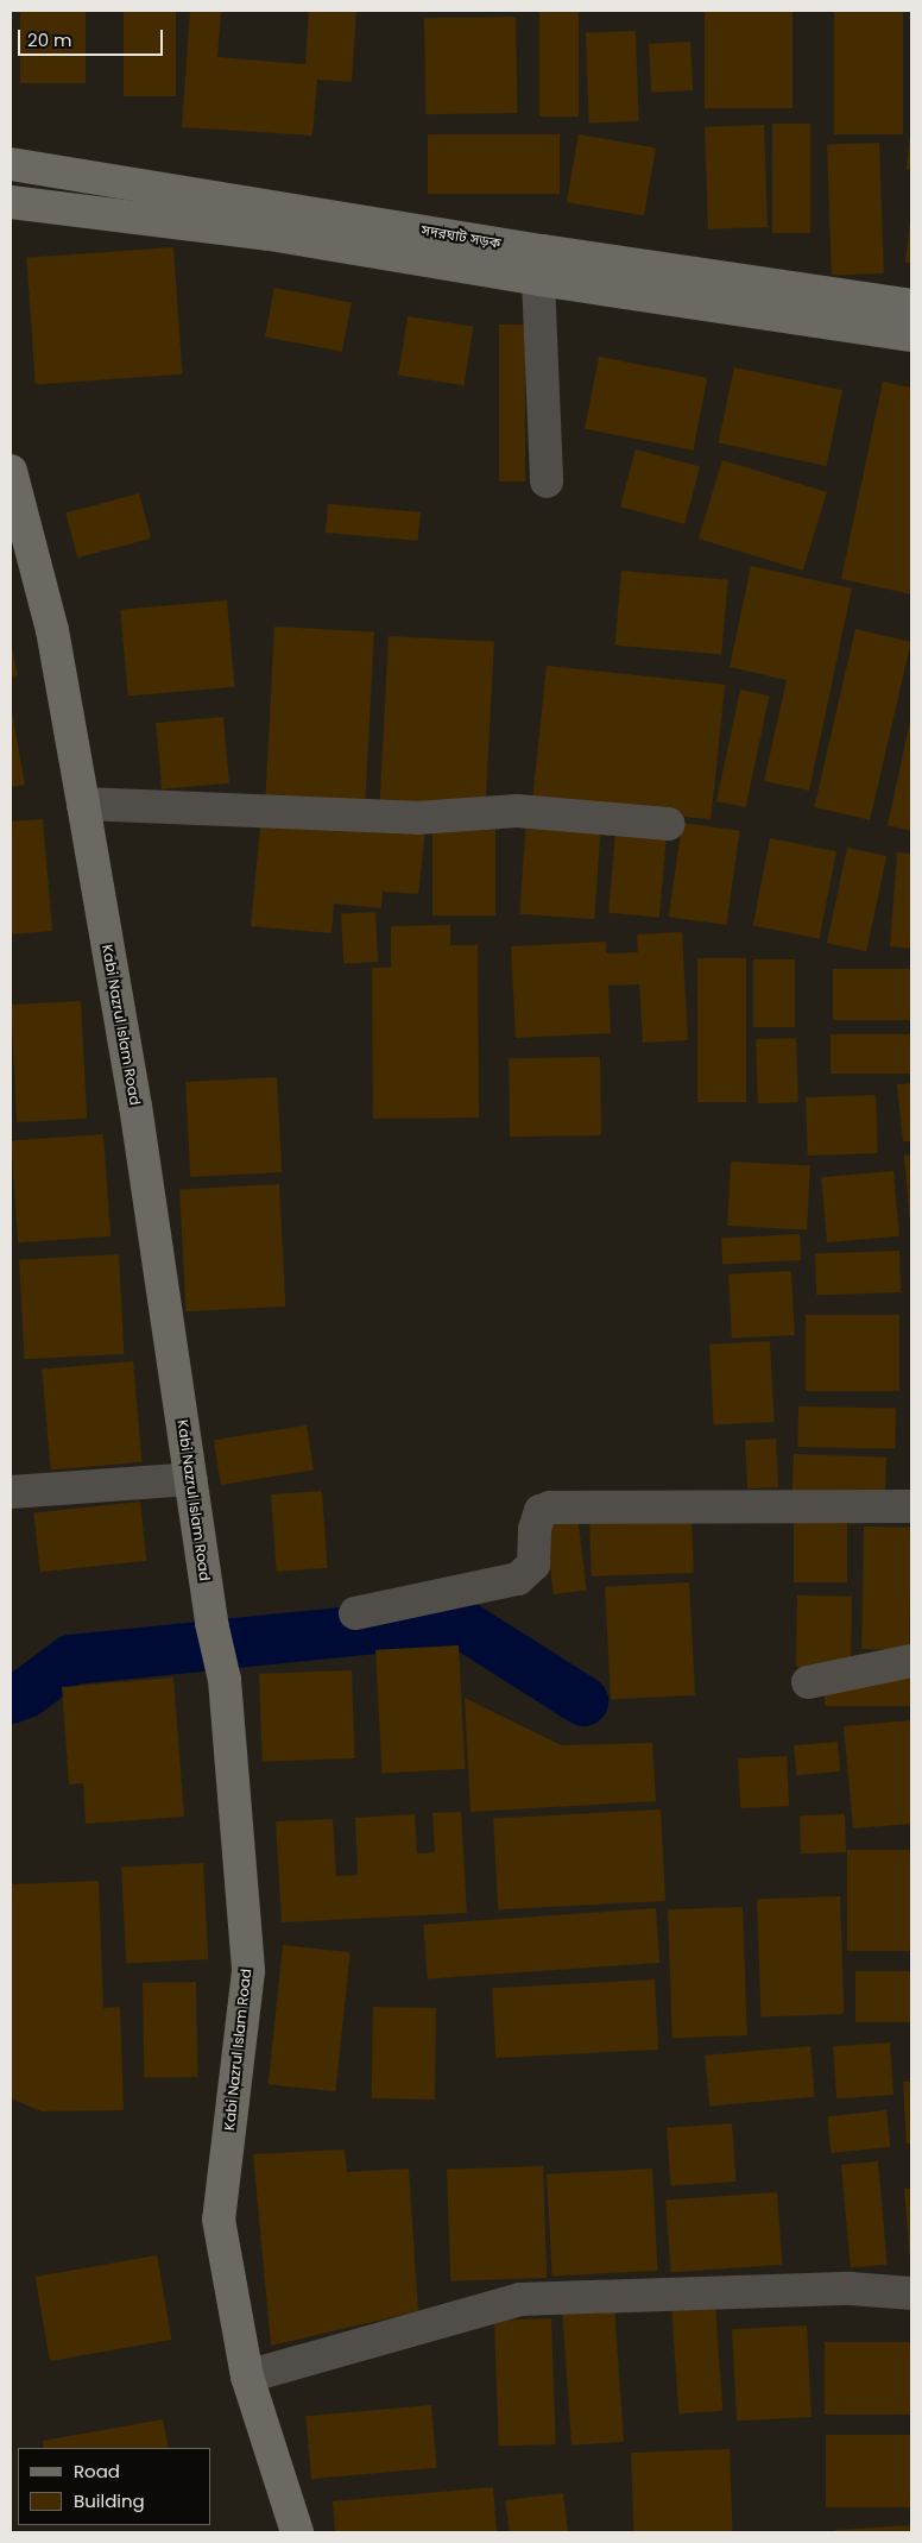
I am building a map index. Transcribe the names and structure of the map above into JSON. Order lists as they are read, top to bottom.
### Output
{
  "streets": {
    "main road": ["সদরঘাট সড়ক", "Kabi Nazrul Islam Road"]
  },
  "legend": ["Road", "Building"],
  "scale_bar": "20 m"
}
